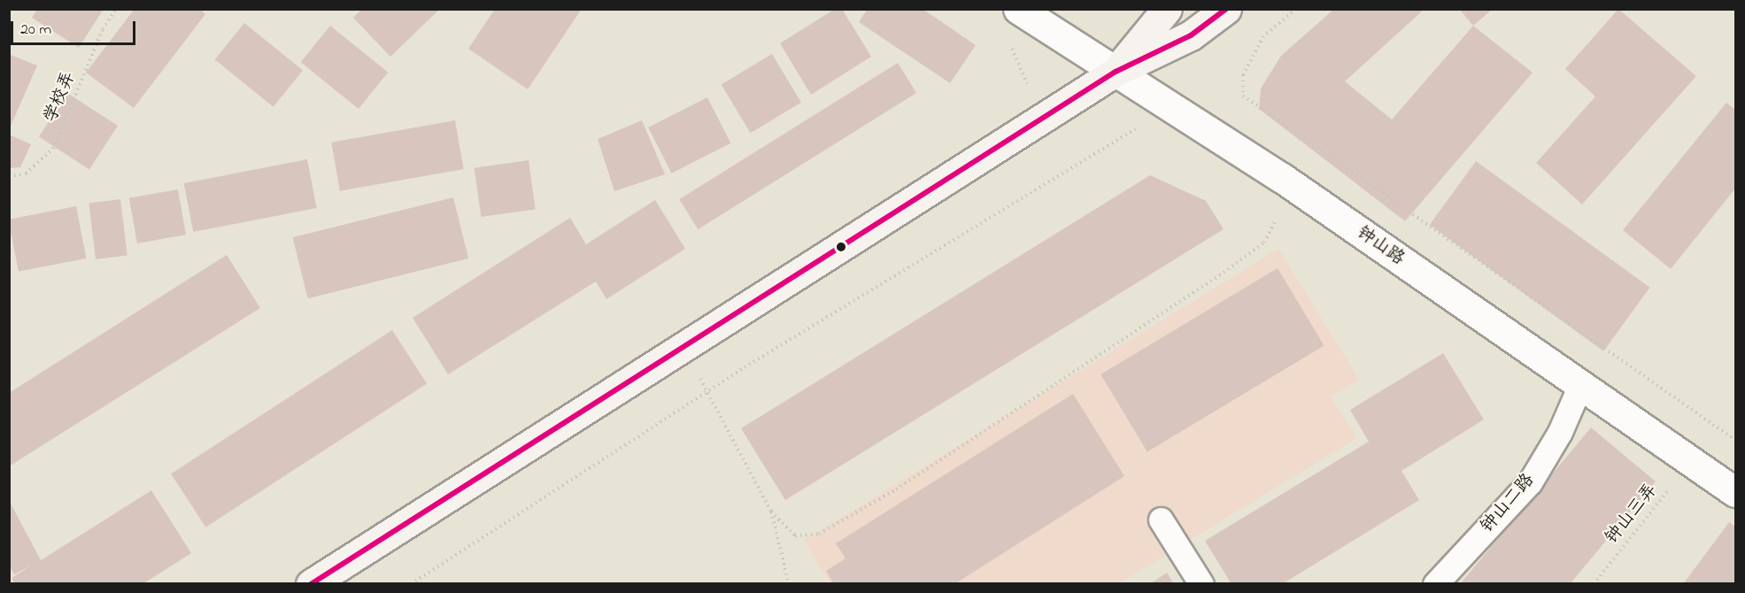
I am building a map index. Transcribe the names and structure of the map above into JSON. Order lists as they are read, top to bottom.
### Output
{
  "streets": {
    "street": ["钟山路"],
    "lane": ["钟山二路"],
    "path": ["学校弄", "钟山三弄"]
  },
  "crossings": [
    ["钟山路", "钟山二路"],
    ["钟山路", "钟山三弄"]
  ],
  "scale_bar": "20 m"
}
